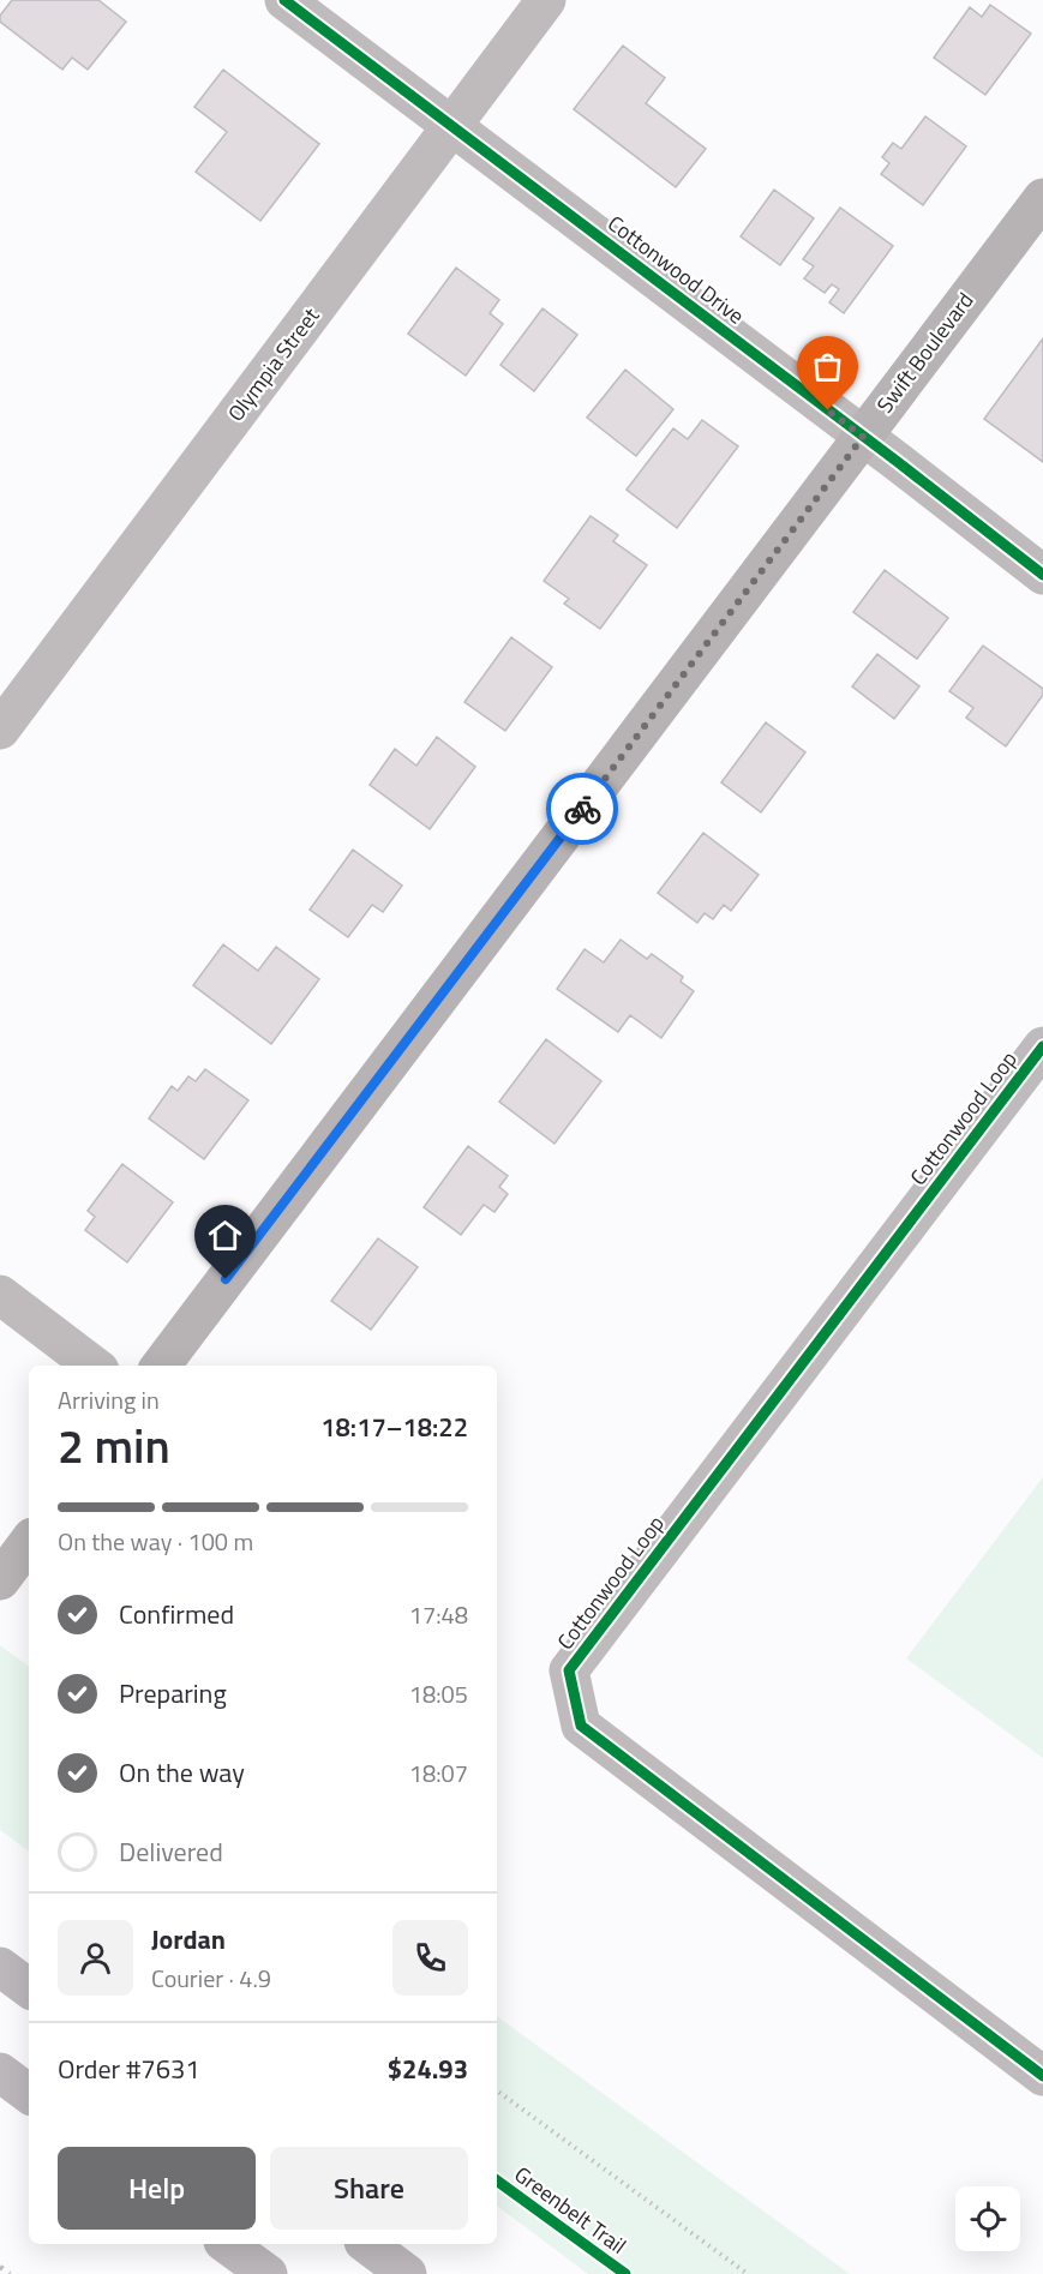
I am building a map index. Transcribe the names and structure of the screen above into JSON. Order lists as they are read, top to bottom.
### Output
{
  "streets": {
    "main road": ["Swift Boulevard"],
    "street": ["Cottonwood Drive", "Olympia Street", "Cottonwood Loop"],
    "cycle path": ["Greenbelt Trail"]
  },
  "crossings": [
    ["Cottonwood Drive", "Swift Boulevard"],
    ["Cottonwood Drive", "Olympia Street"]
  ],
  "page": {
    "heading": ["2 min", "Arriving in", "18:17–18:22"],
    "panel": [
      "Jordan",
      "Courier · 4.9",
      "Order #7631",
      "$24.93"
    ],
    "bar": "On the way · 100 m",
    "list": [
      ["Confirmed", "17:48"],
      ["Preparing", "18:05"],
      ["On the way", "18:07"],
      "Delivered"
    ],
    "buttons": ["Help", "Share"]
  }
}
